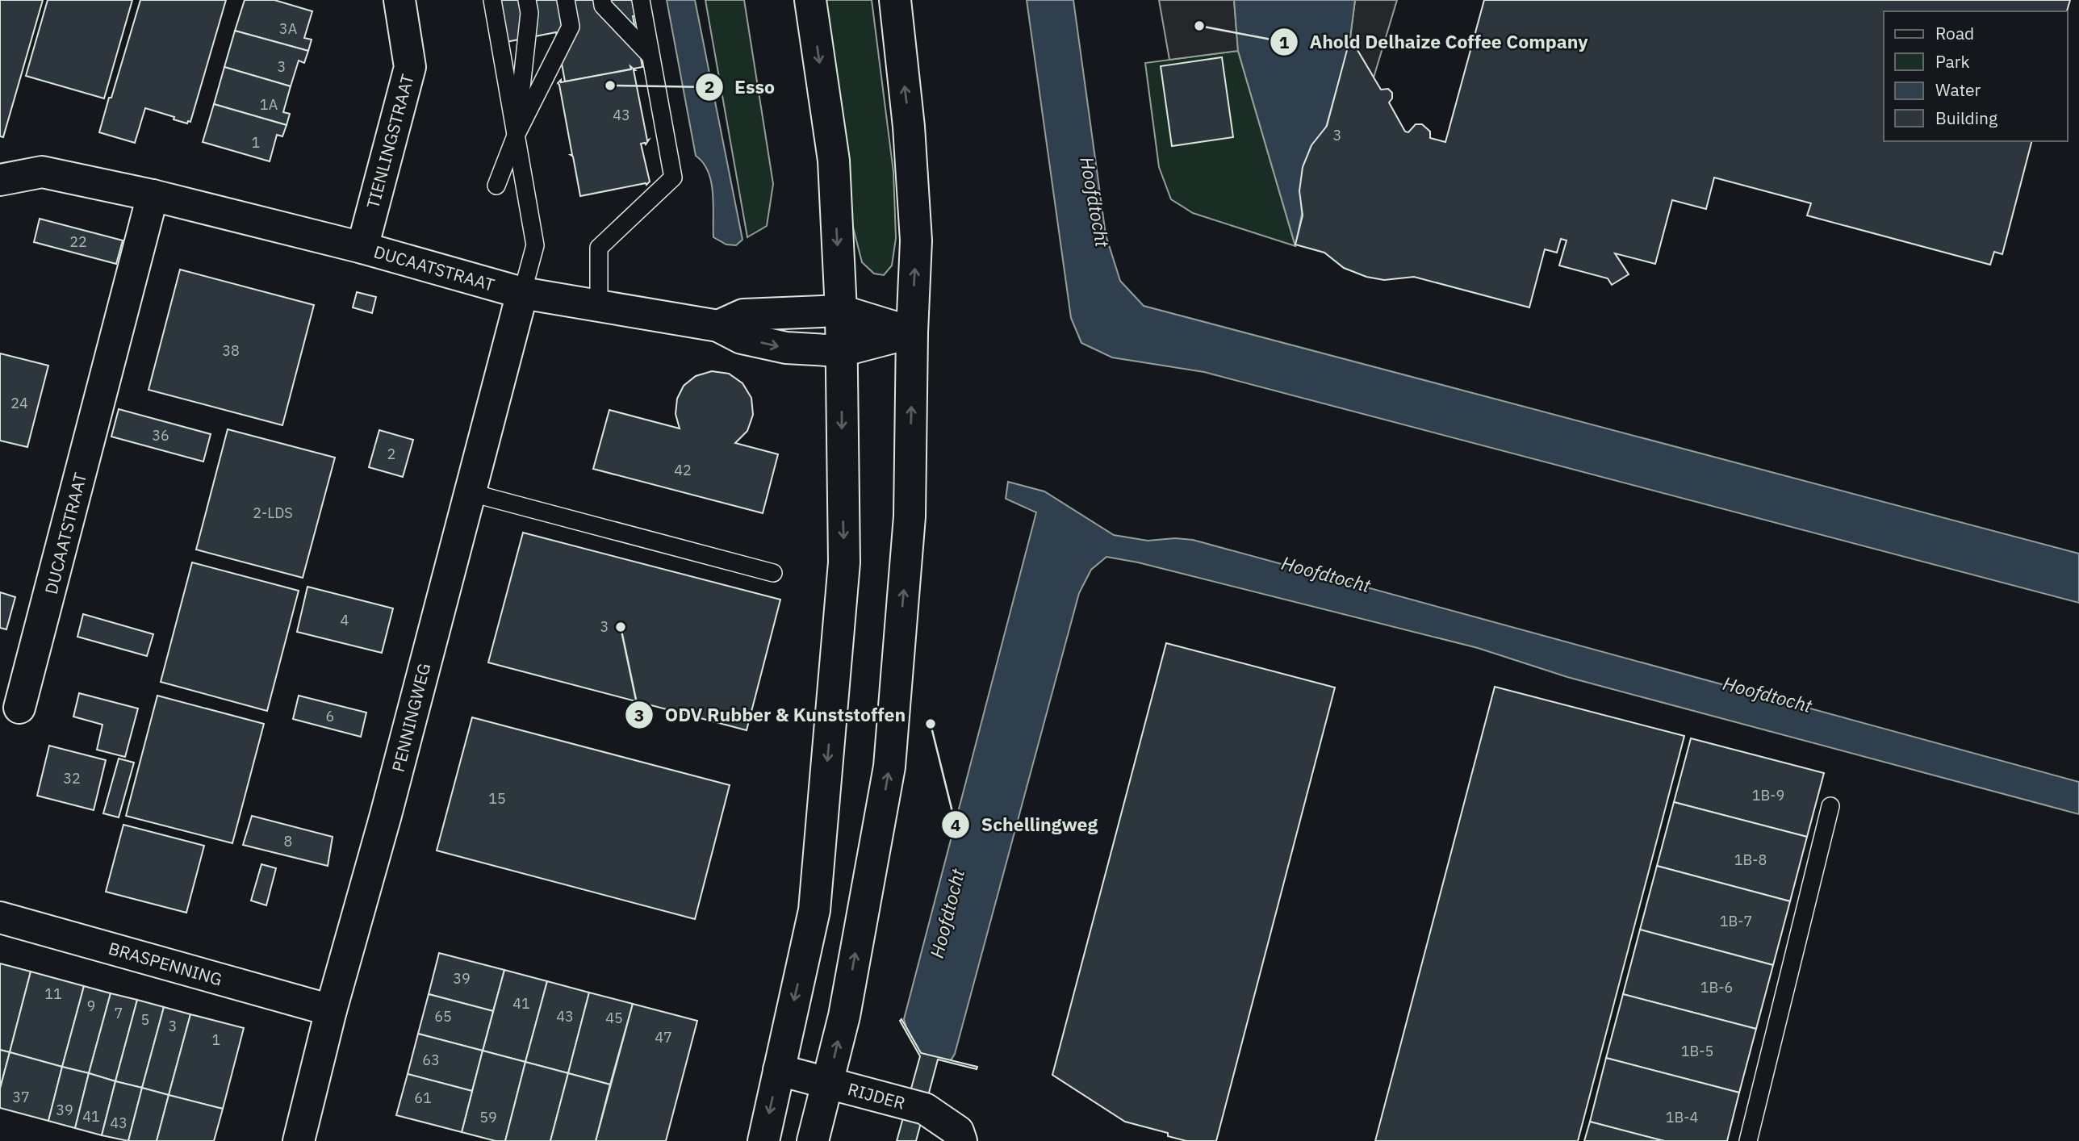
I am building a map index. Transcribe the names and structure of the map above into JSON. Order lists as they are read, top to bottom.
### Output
{
  "streets": {
    "street": [
      "TIENLINGSTRAAT",
      "DUCAATSTRAAT",
      "PENNINGWEG",
      "BRASPENNING",
      "RIJDER"
    ]
  },
  "crossings": [
    ["TIENLINGSTRAAT", "DUCAATSTRAAT"],
    ["DUCAATSTRAAT", "PENNINGWEG"],
    ["PENNINGWEG", "BRASPENNING"]
  ],
  "water": ["Hoofdtocht"],
  "places": [
    "Ahold Delhaize Coffee Company",
    "Esso",
    "ODV Rubber & Kunststoffen",
    "Schellingweg"
  ],
  "house_numbers": [
    "3A",
    "3",
    "1A",
    "43",
    "3",
    "1",
    "22",
    "38",
    "24",
    "36",
    "2",
    "42",
    "2-LDS",
    "4",
    "3",
    "6",
    "32",
    "1B-9",
    "15",
    "8",
    "1B-8",
    "1B-7",
    "39",
    "1B-6",
    "11",
    "41",
    "9",
    "7",
    "65",
    "43",
    "45",
    "5",
    "3",
    "47",
    "1",
    "1B-5",
    "63",
    "37",
    "61",
    "39",
    "41",
    "59",
    "1B-4",
    "43"
  ],
  "legend": [
    "Road",
    "Park",
    "Water",
    "Building"
  ]
}
